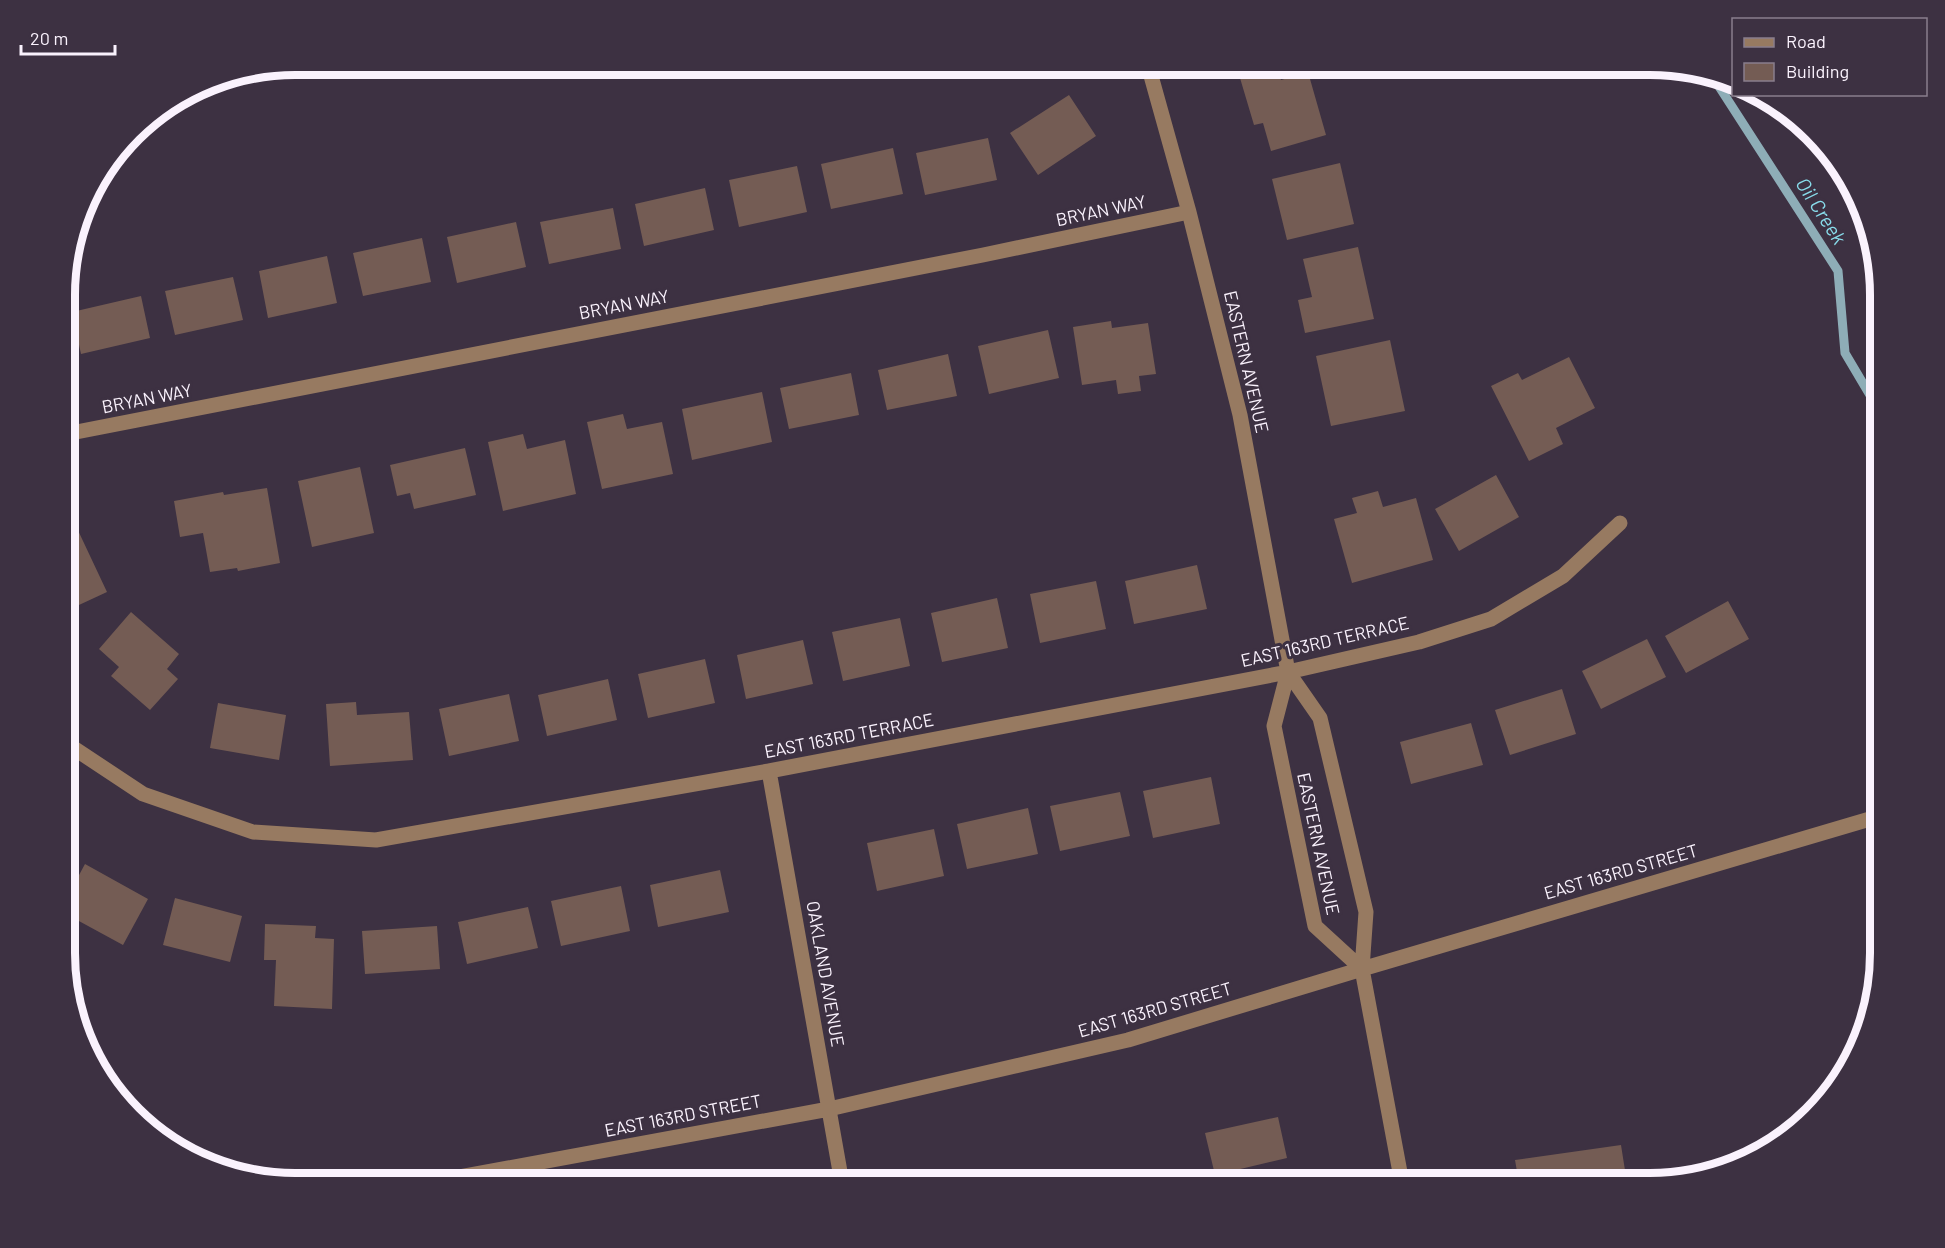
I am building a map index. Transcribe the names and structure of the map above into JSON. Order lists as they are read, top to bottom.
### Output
{
  "streets": {
    "street": [
      "BRYAN WAY",
      "EASTERN AVENUE",
      "EAST 163RD TERRACE",
      "EAST 163RD STREET",
      "OAKLAND AVENUE"
    ]
  },
  "crossings": [
    ["BRYAN WAY", "EASTERN AVENUE"],
    ["EASTERN AVENUE", "EAST 163RD TERRACE"],
    ["EASTERN AVENUE", "EAST 163RD STREET"],
    ["EAST 163RD TERRACE", "OAKLAND AVENUE"],
    ["EAST 163RD STREET", "OAKLAND AVENUE"]
  ],
  "water": ["Oil Creek"],
  "legend": ["Road", "Building"],
  "scale_bar": "20 m"
}
